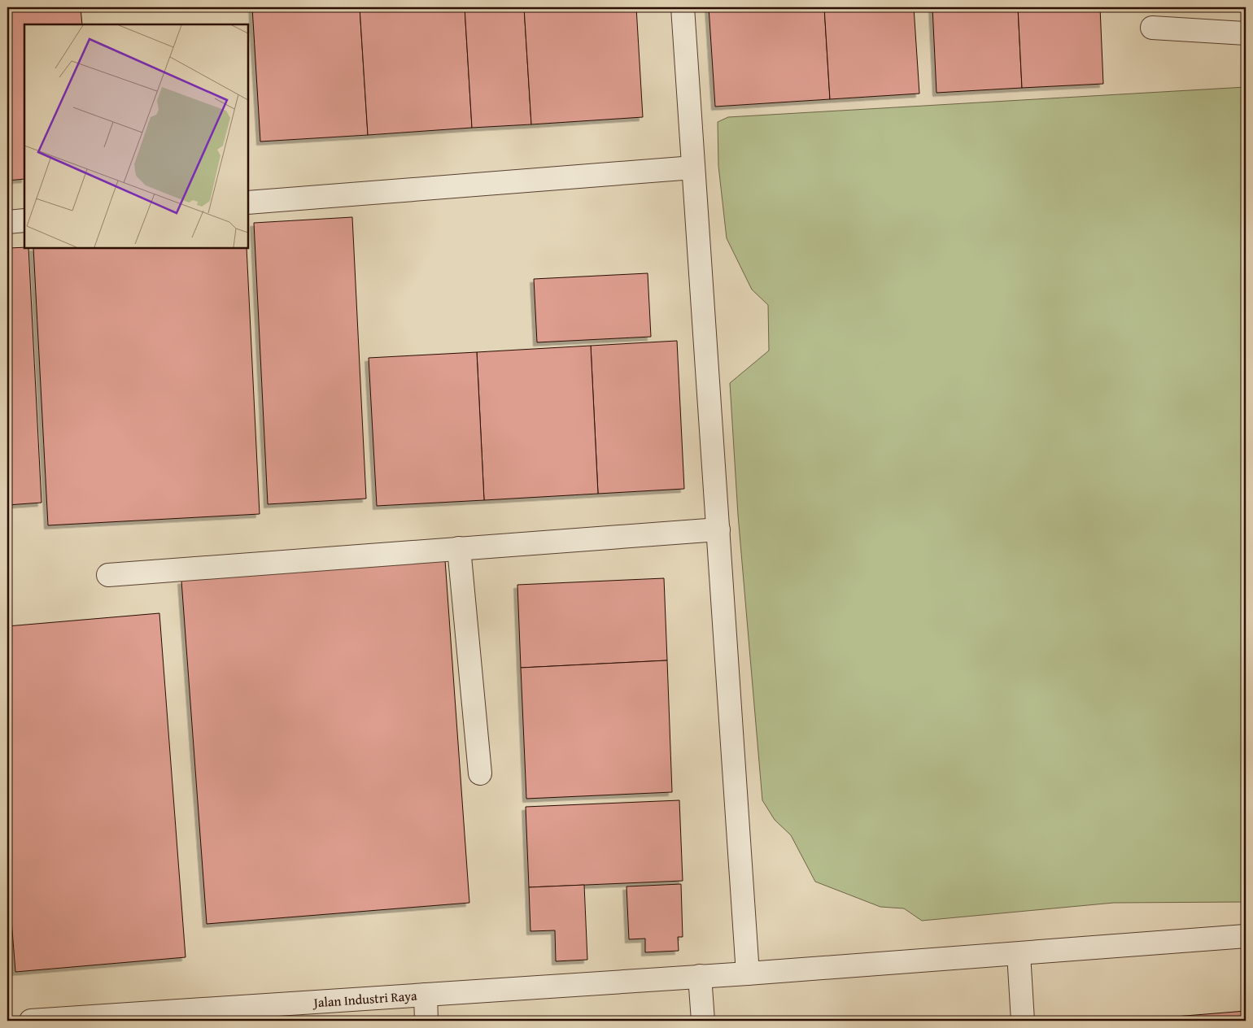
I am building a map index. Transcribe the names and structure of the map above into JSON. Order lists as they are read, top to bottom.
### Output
{
  "streets": {
    "lane": ["Jalan Industri Raya"]
  }
}
